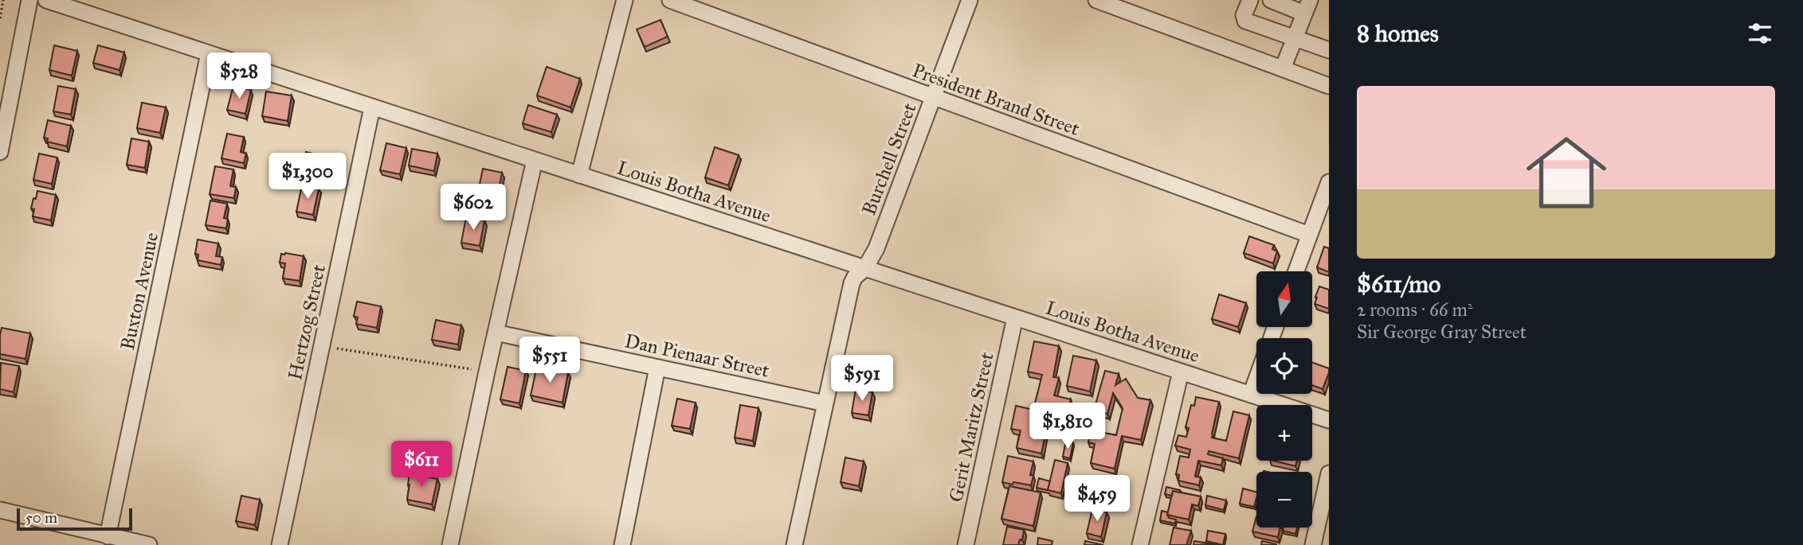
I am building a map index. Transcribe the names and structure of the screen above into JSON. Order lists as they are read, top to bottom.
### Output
{
  "streets": {
    "street": [
      "President Brand Street",
      "Burchell Street",
      "Louis Botha Avenue",
      "Buxton Avenue",
      "Hertzog Street",
      "Dan Pienaar Street",
      "Gerit Maritz Street"
    ]
  },
  "crossings": [
    ["President Brand Street", "Burchell Street"],
    ["Burchell Street", "Louis Botha Avenue"],
    ["Burchell Street", "Dan Pienaar Street"],
    ["Louis Botha Avenue", "Buxton Avenue"],
    ["Louis Botha Avenue", "Hertzog Street"],
    ["Louis Botha Avenue", "Gerit Maritz Street"]
  ],
  "scale_bar": "50 m",
  "north": "top",
  "page": {
    "heading": "8 homes",
    "price": [
      "$528",
      "$1,300",
      "$602",
      "$551",
      "$591",
      "$1,810",
      "$611",
      "$459"
    ],
    "list": [
      {
        "name": "$611/mo",
        "note": "2 rooms · 66 m² · Sir George Gray Street"
      }
    ],
    "map_buttons": ["+", "−"],
    "scale": "50 m"
  }
}
